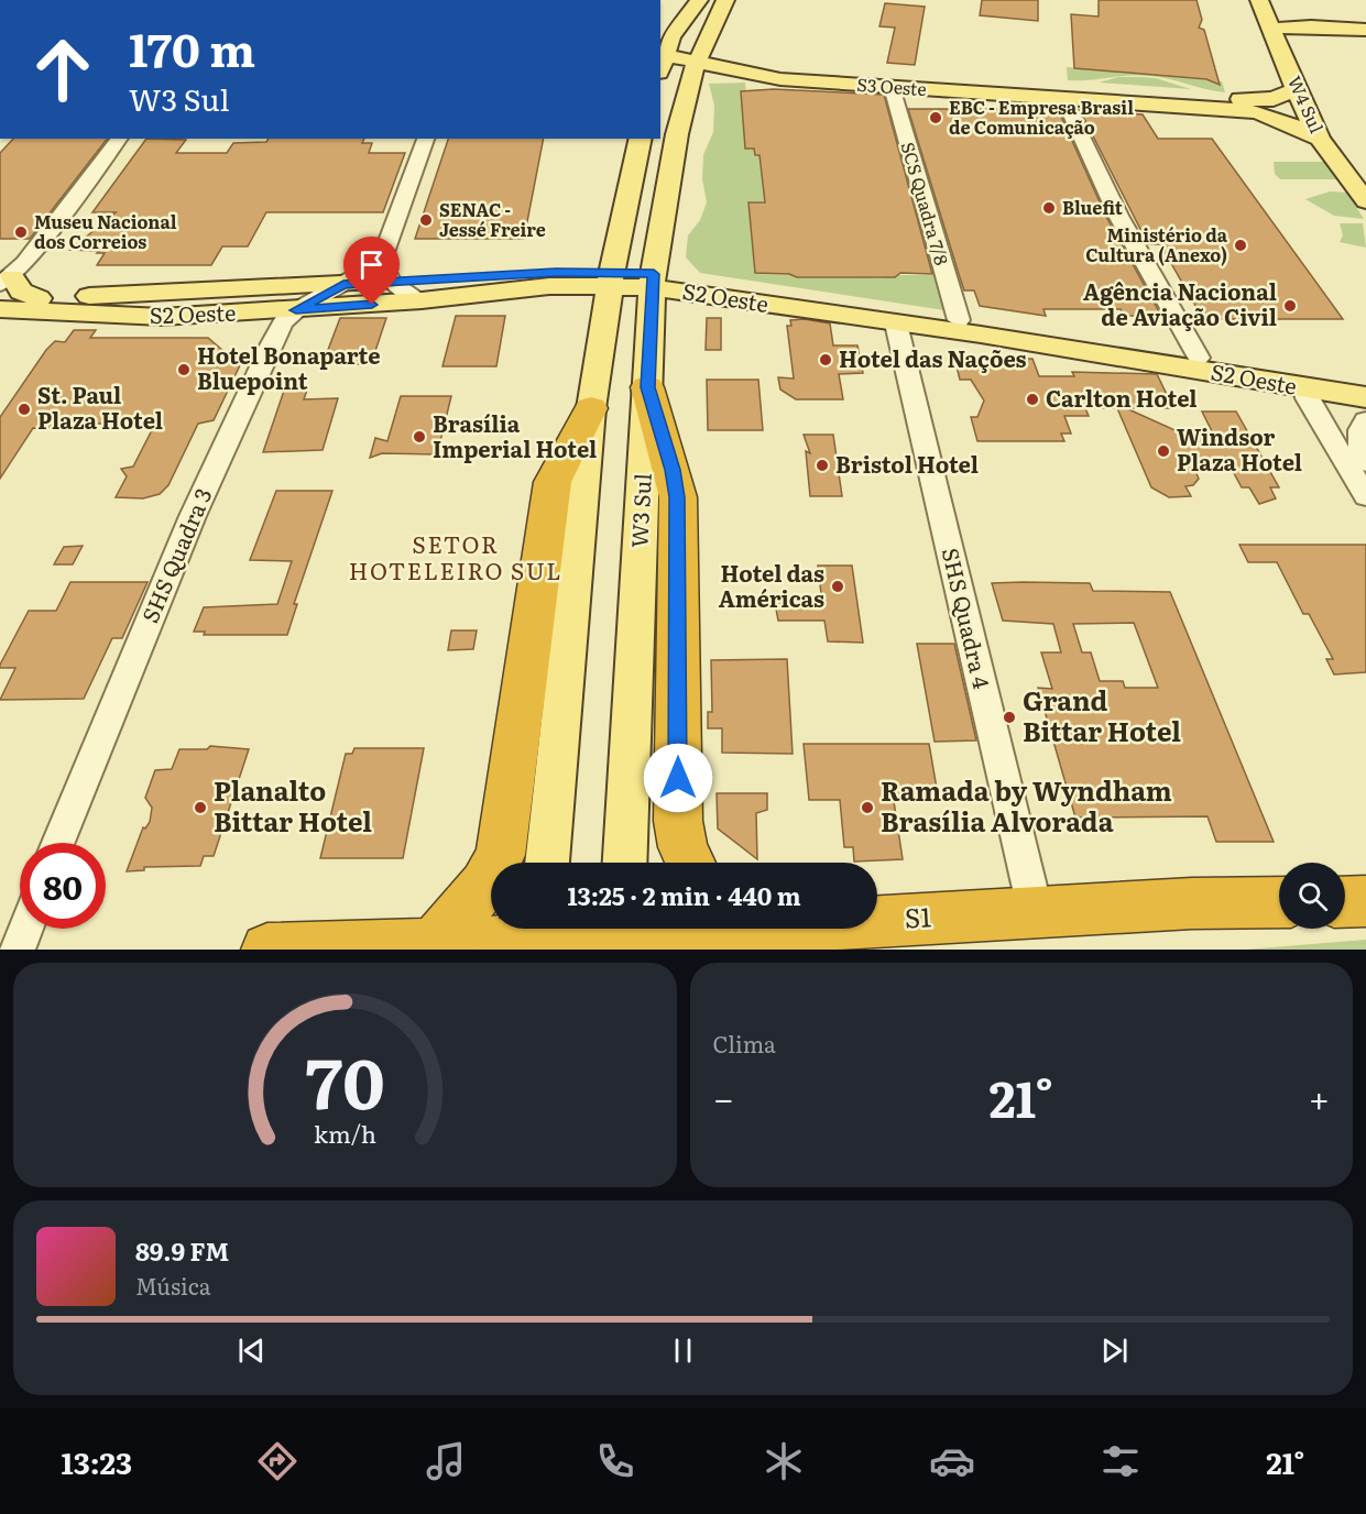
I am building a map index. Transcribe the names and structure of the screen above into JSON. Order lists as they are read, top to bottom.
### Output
{
  "streets": {
    "highway": ["S1"],
    "main road": [
      "S3 Oeste",
      "W4 Sul",
      "S2 Oeste",
      "W3 Sul"
    ],
    "street": ["SCS Quadra 7/8", "SHS Quadra 3", "SHS Quadra 4"]
  },
  "crossings": [
    ["S3 Oeste", "W4 Sul"],
    ["S3 Oeste", "SCS Quadra 7/8"],
    ["S3 Oeste", "W3 Sul"],
    ["SCS Quadra 7/8", "S2 Oeste"],
    ["S2 Oeste", "W3 Sul"],
    ["S2 Oeste", "SHS Quadra 3"],
    ["S2 Oeste", "SHS Quadra 4"],
    ["SHS Quadra 4", "S1"]
  ],
  "districts": ["SETOR HOTELEIRO SUL"],
  "places": [
    "EBC - Empresa Brasil de Comunicação",
    "Bluefit",
    "SENAC - Jessé Freire",
    "Museu Nacional dos Correios",
    "Ministério da Cultura (Anexo)",
    "Agência Nacional de Aviação Civil",
    "Hotel das Nações",
    "Hotel Bonaparte Bluepoint",
    "Carlton Hotel",
    "St. Paul Plaza Hotel",
    "Brasília Imperial Hotel",
    "Windsor Plaza Hotel",
    "Bristol Hotel",
    "Hotel das Américas",
    "Grand Bittar Hotel",
    "Planalto Bittar Hotel",
    "Ramada by Wyndham Brasília Alvorada"
  ],
  "page": {
    "turn": ["170 m", "W3 Sul"],
    "limit": "80",
    "trip": "13:25 · 2 min · 440 m",
    "tile": "Clima",
    "heat": ["−", "21°", "+"],
    "song": ["89.9 FM", "Música"],
    "tabs": ["13:23", "21°"],
    "gauge": ["70", "km/h"]
  }
}
